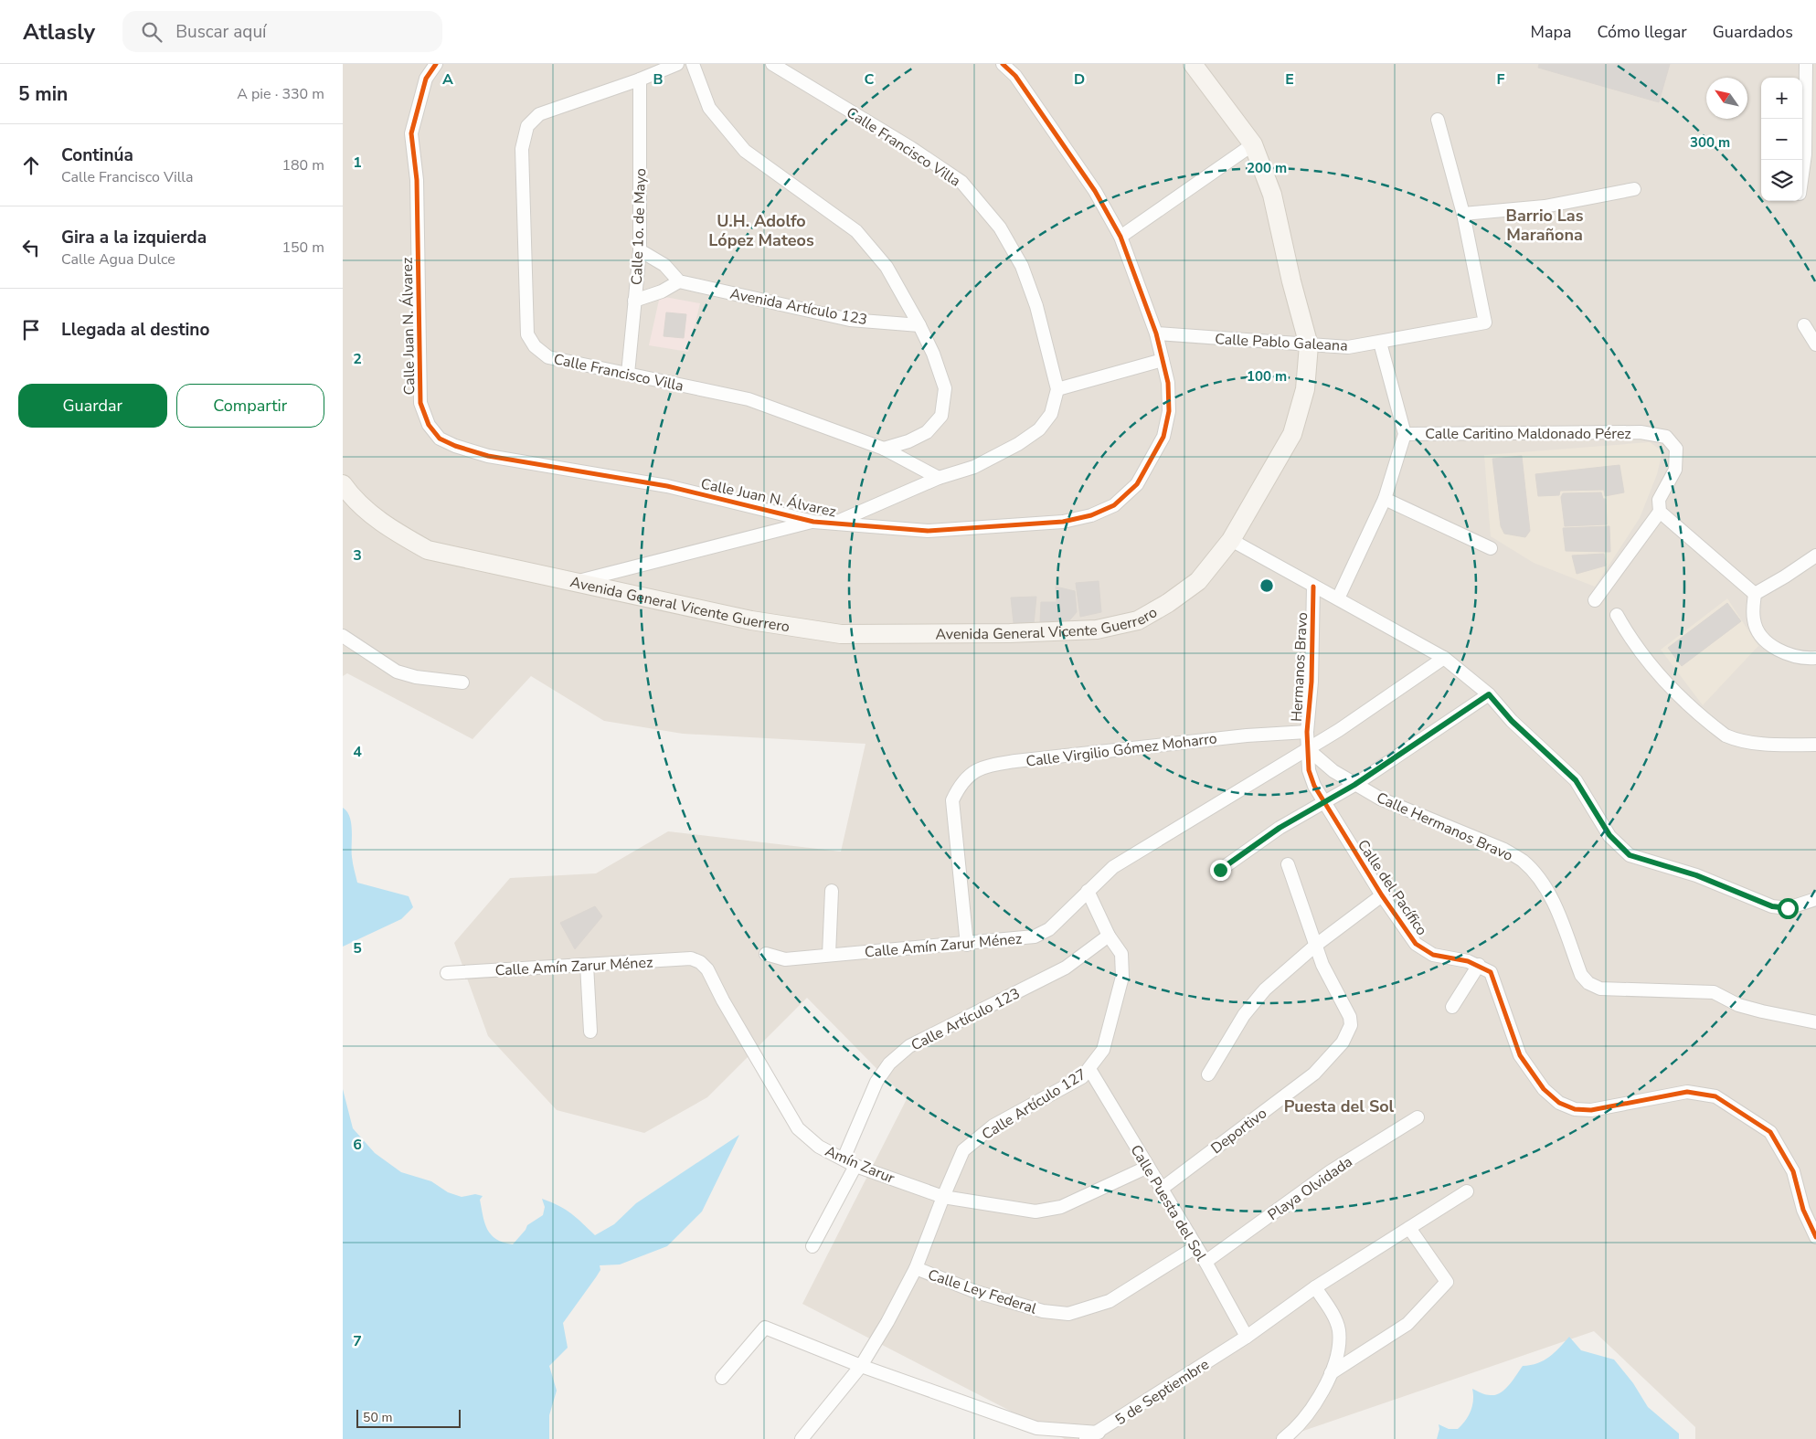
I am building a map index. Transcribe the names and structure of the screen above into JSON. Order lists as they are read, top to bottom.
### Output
{
  "streets": {
    "street": [
      "Calle Francisco Villa",
      "Calle 1o. de Mayo",
      "Avenida Artículo 123",
      "Calle Juan N. Álvarez",
      "Calle Pablo Galeana",
      "Calle Caritino Maldonado Pérez",
      "Avenida General Vicente Guerrero",
      "Hermanos Bravo",
      "Calle Virgilio Gómez Moharro",
      "Calle Hermanos Bravo",
      "Calle del Pacífico",
      "Calle Amín Zarur Ménez",
      "Calle Artículo 123",
      "Calle Artículo 127",
      "Deportivo",
      "Amín Zarur",
      "Playa Olvidada",
      "Calle Puesta del Sol",
      "Calle Ley Federal",
      "5 de Septiembre"
    ]
  },
  "crossings": [
    ["Calle Francisco Villa", "Calle 1o. de Mayo"],
    ["Calle Francisco Villa", "Calle Juan N. Álvarez"],
    ["Calle Juan N. Álvarez", "Calle Pablo Galeana"],
    ["Calle Pablo Galeana", "Avenida General Vicente Guerrero"],
    ["Hermanos Bravo", "Calle Virgilio Gómez Moharro"],
    ["Hermanos Bravo", "Calle Hermanos Bravo"],
    ["Hermanos Bravo", "Calle del Pacífico"],
    ["Hermanos Bravo", "Calle Amín Zarur Ménez"],
    ["Calle Virgilio Gómez Moharro", "Calle Amín Zarur Ménez"],
    ["Calle Hermanos Bravo", "Calle del Pacífico"],
    ["Calle Hermanos Bravo", "Calle Amín Zarur Ménez"],
    ["Calle del Pacífico", "Calle Amín Zarur Ménez"],
    ["Calle Amín Zarur Ménez", "Amín Zarur"],
    ["Calle Artículo 123", "Calle Artículo 127"],
    ["Calle Artículo 123", "Amín Zarur"],
    ["Calle Artículo 127", "Amín Zarur"],
    ["Calle Artículo 127", "Calle Puesta del Sol"],
    ["Calle Artículo 127", "Calle Ley Federal"],
    ["Calle Artículo 127", "5 de Septiembre"],
    ["Deportivo", "Calle Puesta del Sol"],
    ["Amín Zarur", "Calle Puesta del Sol"],
    ["Playa Olvidada", "Calle Puesta del Sol"],
    ["Calle Puesta del Sol", "Calle Ley Federal"],
    ["Calle Puesta del Sol", "5 de Septiembre"]
  ],
  "districts": ["Barrio Las Marañona", "U.H. Adolfo López Mateos", "Puesta del Sol"],
  "scale_bar": "50 m",
  "north": "top left",
  "page": {
    "header": "Atlasly",
    "search": "Buscar aquí",
    "nav": ["Mapa", "Cómo llegar", "Guardados"],
    "heading": ["5 min", "A pie · 330 m"],
    "map_buttons": ["+", "−"],
    "list": [
      ["Continúa", "Calle Francisco Villa", "180 m"],
      ["Gira a la izquierda", "Calle Agua Dulce", "150 m"],
      "Llegada al destino"
    ],
    "buttons": ["Guardar", "Compartir"],
    "scale": "50 m"
  },
  "grid": {
    "columns": [
      "A",
      "B",
      "C",
      "D",
      "E",
      "F"
    ],
    "rows": [
      "1",
      "2",
      "3",
      "4",
      "5",
      "6",
      "7"
    ]
  },
  "rings": ["300 m", "200 m", "100 m"]
}
